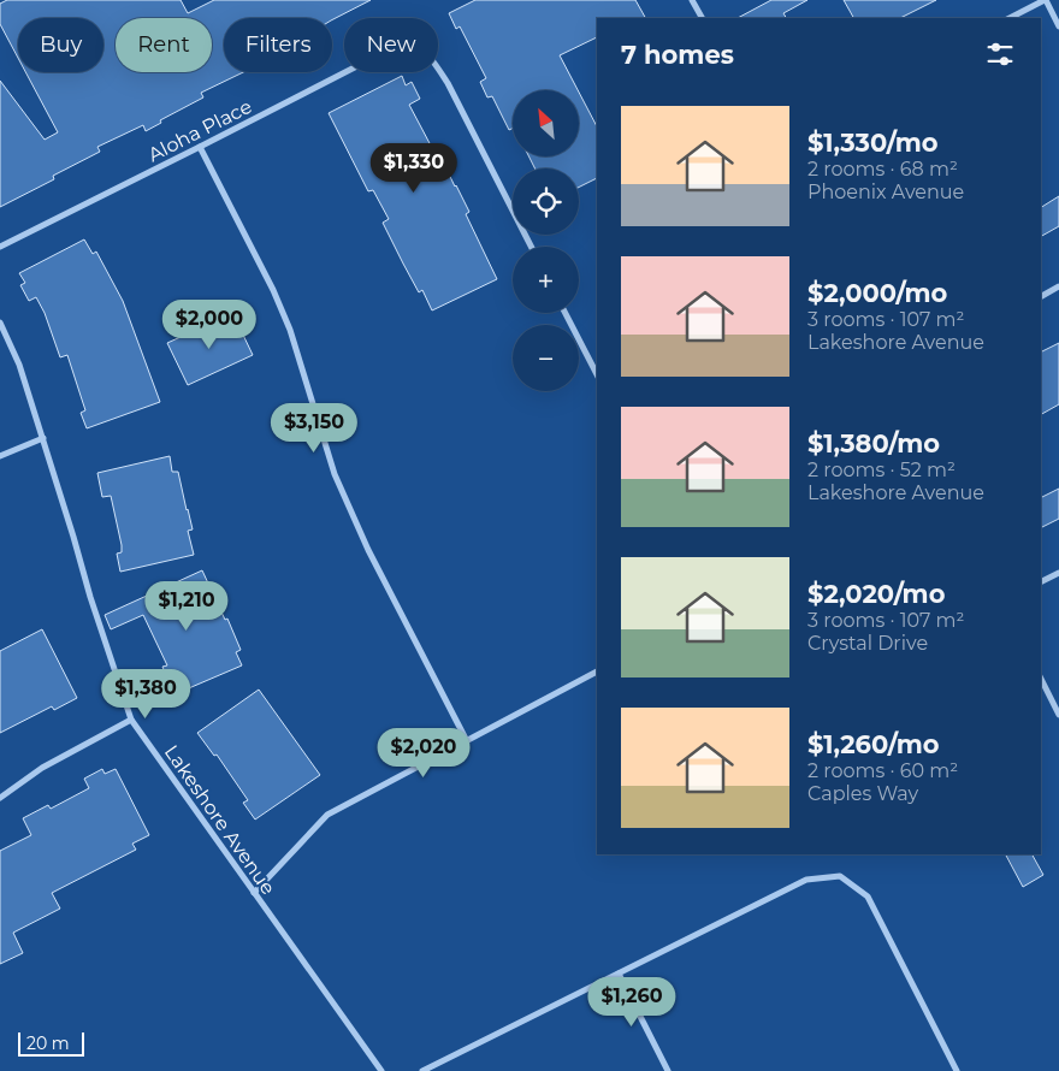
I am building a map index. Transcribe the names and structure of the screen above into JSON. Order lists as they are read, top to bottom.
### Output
{
  "streets": {
    "street": ["Aloha Place", "Lakeshore Avenue"]
  },
  "scale_bar": "20 m",
  "north": "top left",
  "page": {
    "chip": [
      "Buy",
      "Rent",
      "Filters",
      "New"
    ],
    "heading": "7 homes",
    "map_buttons": ["+", "−"],
    "list": [
      {
        "name": "$1,330/mo",
        "note": "2 rooms · 68 m² · Phoenix Avenue"
      },
      {
        "name": "$2,000/mo",
        "note": "3 rooms · 107 m² · Lakeshore Avenue"
      },
      {
        "name": "$1,380/mo",
        "note": "2 rooms · 52 m² · Lakeshore Avenue"
      },
      {
        "name": "$2,020/mo",
        "note": "3 rooms · 107 m² · Crystal Drive"
      },
      {
        "name": "$1,260/mo",
        "note": "2 rooms · 60 m² · Caples Way"
      }
    ],
    "price": [
      "$1,330",
      "$2,000",
      "$3,150",
      "$1,210",
      "$1,380",
      "$2,020",
      "$1,260"
    ],
    "scale": "20 m"
  }
}
